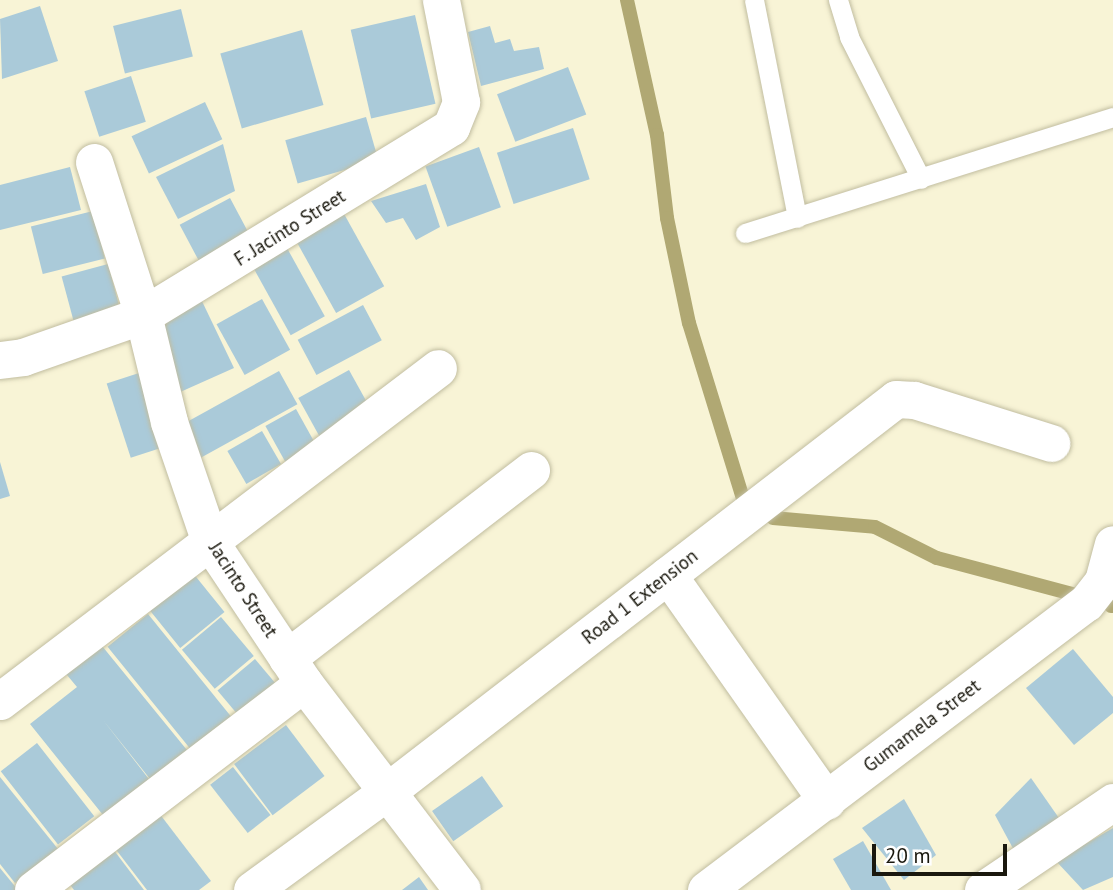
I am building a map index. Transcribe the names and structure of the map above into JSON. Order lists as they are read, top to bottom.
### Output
{
  "streets": {
    "street": [
      "F. Jacinto Street",
      "Jacinto Street",
      "Road 1 Extension",
      "Gumamela Street"
    ]
  },
  "crossings": [
    ["F. Jacinto Street", "Jacinto Street"],
    ["Jacinto Street", "Road 1 Extension"]
  ],
  "scale_bar": "20 m"
}
